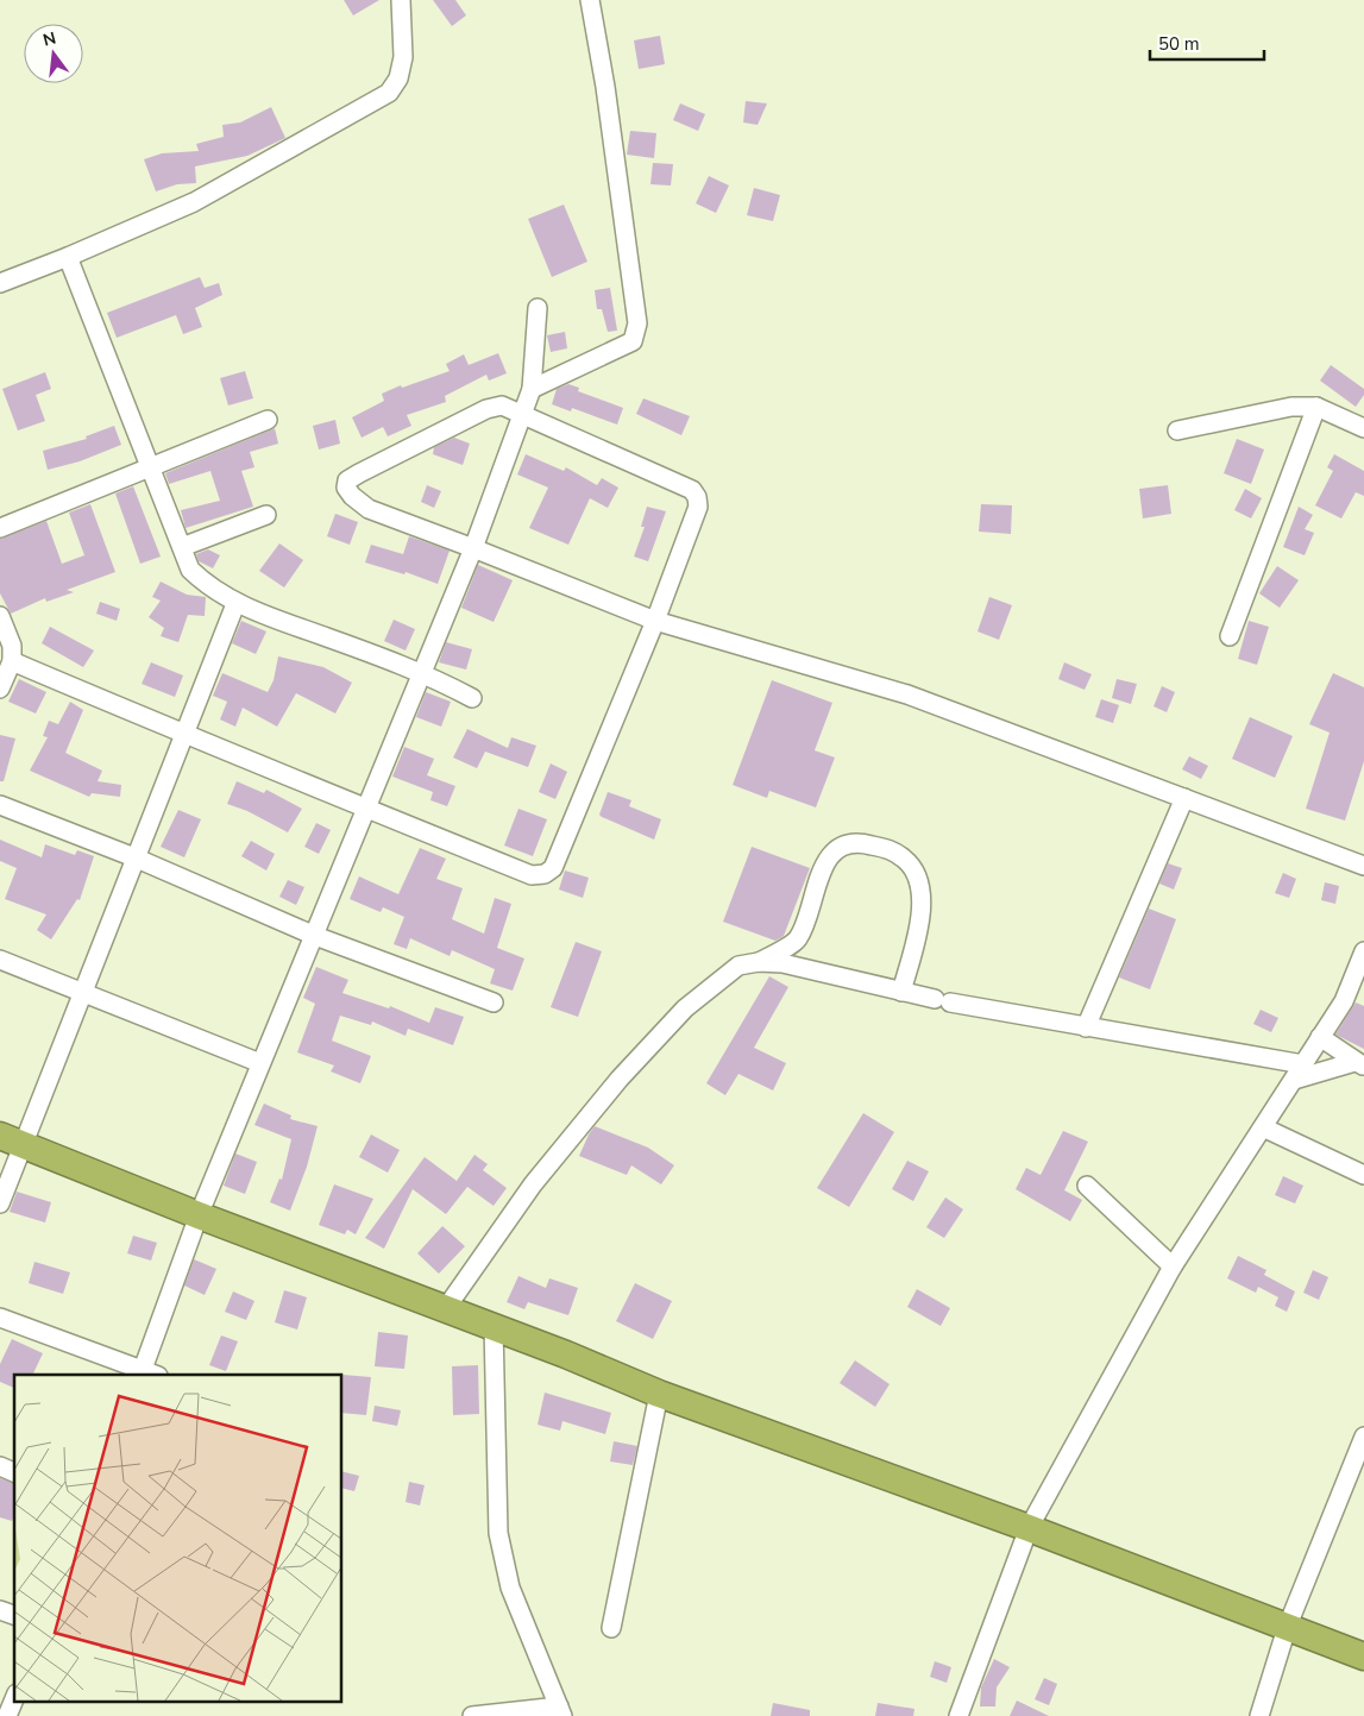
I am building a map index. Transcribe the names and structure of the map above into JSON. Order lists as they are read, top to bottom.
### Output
{
  "scale_bar": "50 m",
  "north": "top"
}
